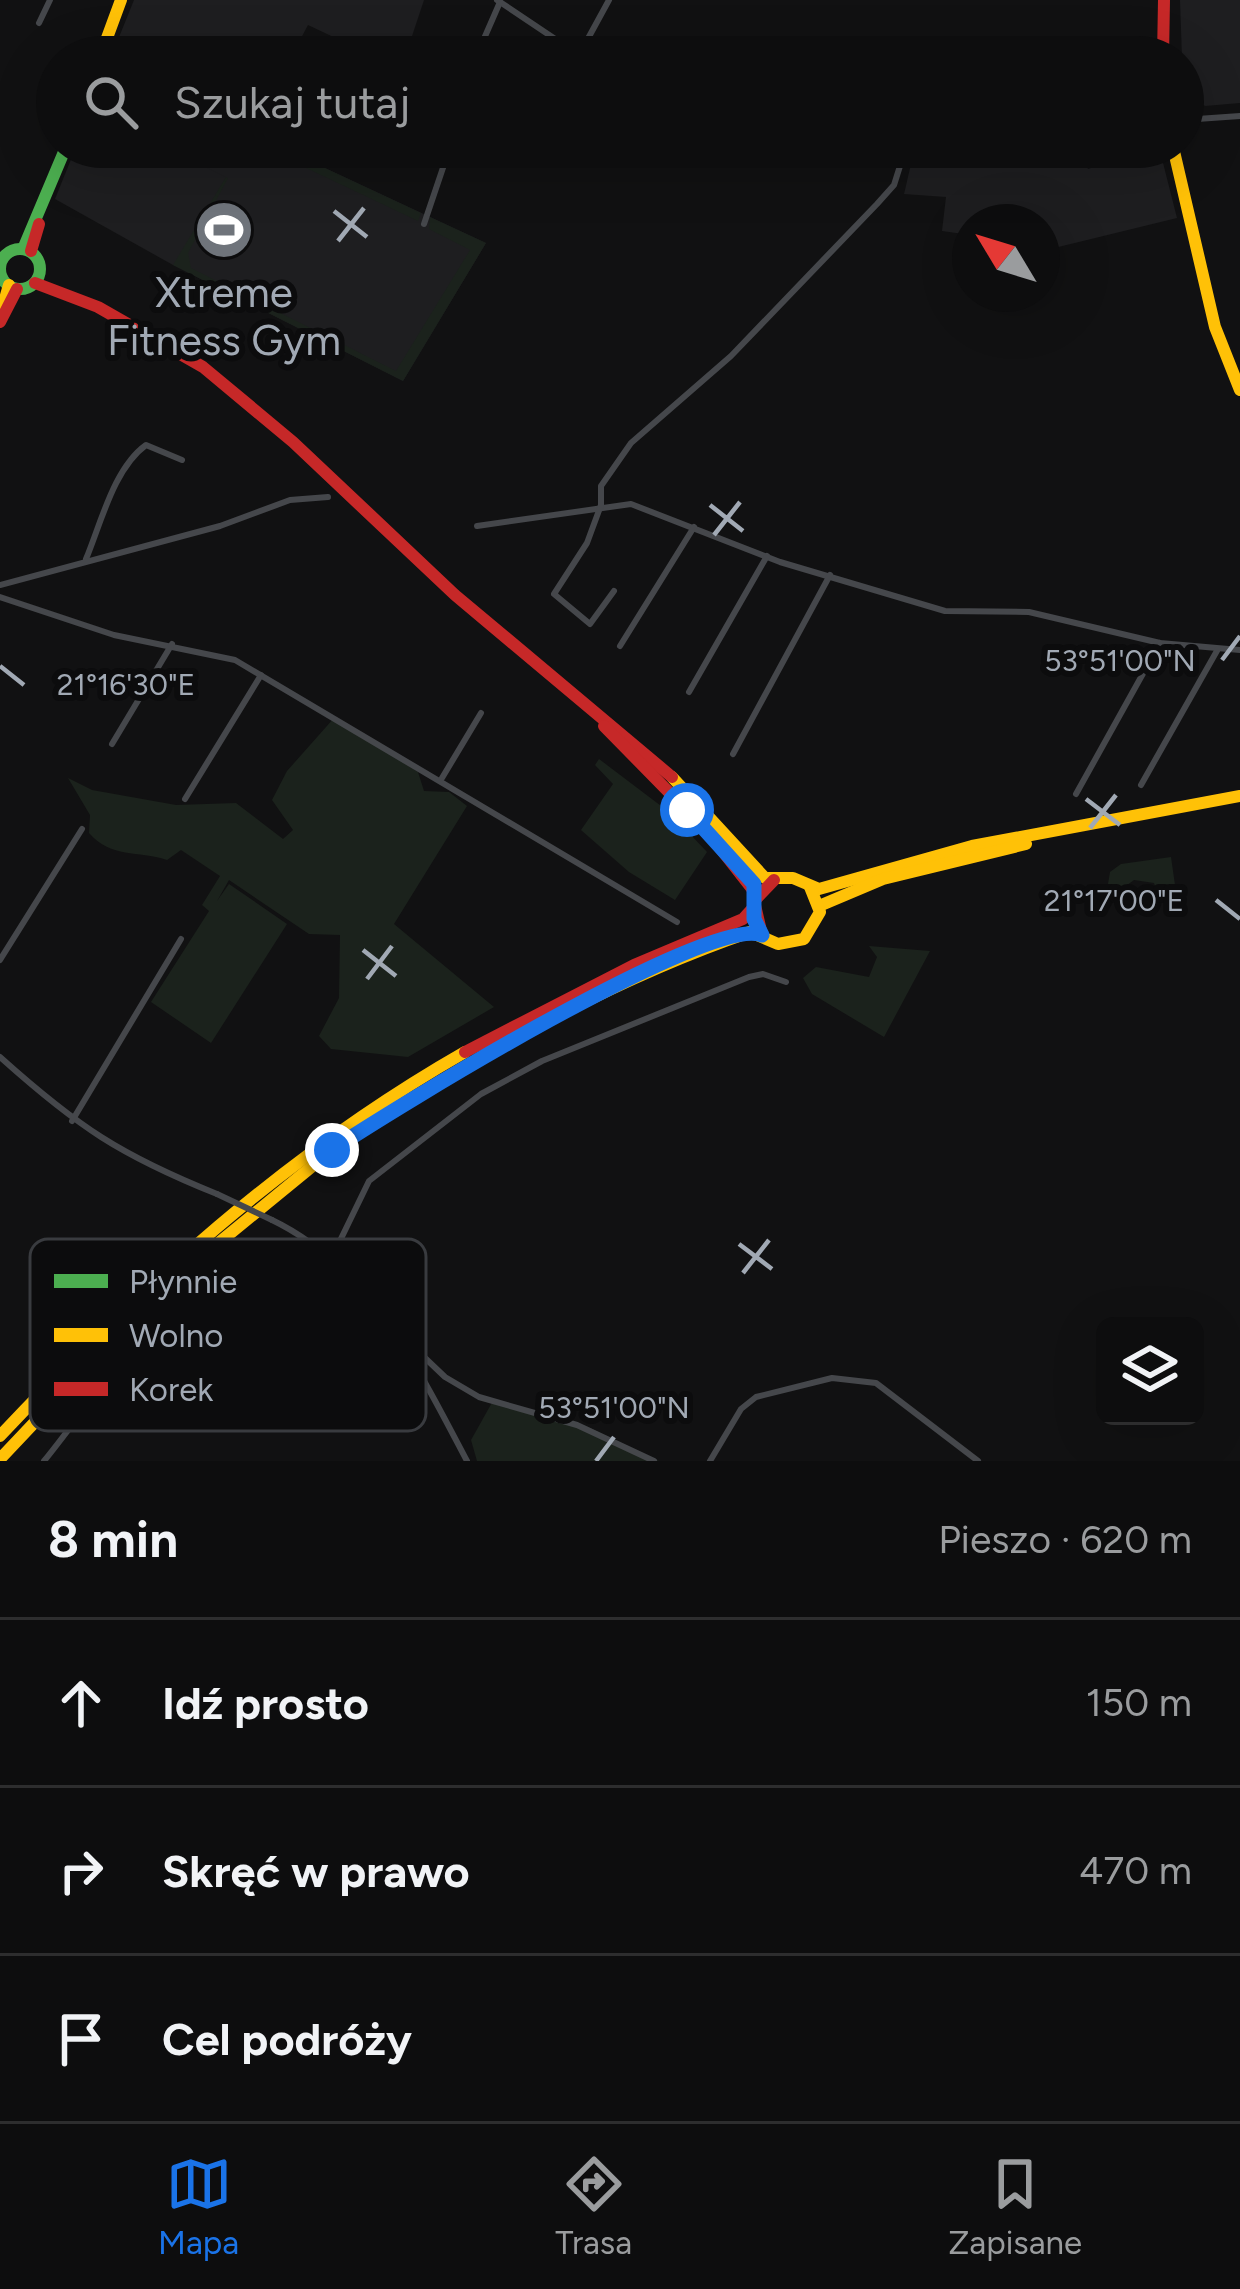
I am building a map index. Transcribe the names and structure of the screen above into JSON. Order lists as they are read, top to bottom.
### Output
{
  "places": {
    "sports": ["Xtreme Fitness Gym"]
  },
  "legend": ["Płynnie", "Wolno", "Korek"],
  "north": "top left",
  "page": {
    "search": "Szukaj tutaj",
    "heading": ["8 min", "Pieszo · 620 m"],
    "list": [
      ["Idź prosto", "150 m"],
      ["Skręć w prawo", "470 m"],
      "Cel podróży"
    ],
    "nav": ["Mapa", "Trasa", "Zapisane"]
  },
  "coordinates": ["53°51'00\"N", "21°16'30\"E", "21°17'00\"E"]
}
